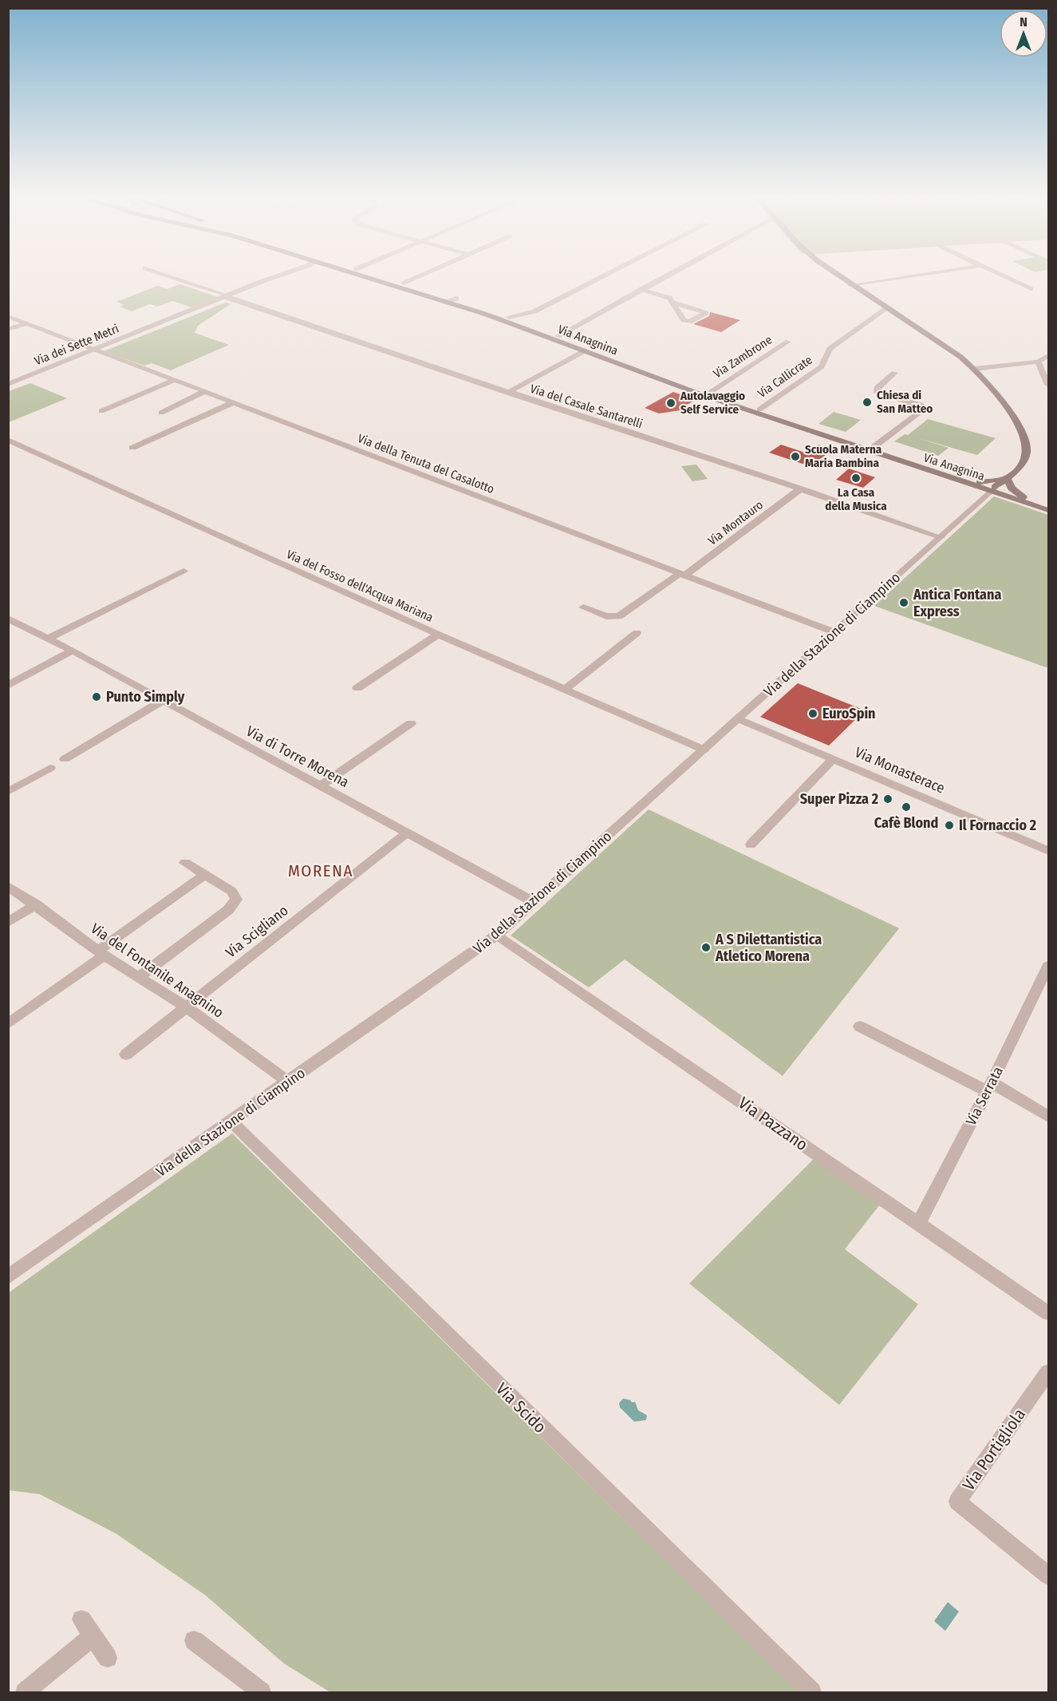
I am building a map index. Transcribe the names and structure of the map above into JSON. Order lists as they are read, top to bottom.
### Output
{
  "streets": {
    "main road": ["Via Anagnina"],
    "street": [
      "Via dei Sette Metri",
      "Via Zambrone",
      "Via Callicrate",
      "Via del Casale Santarelli",
      "Via della Tenuta del Casalotto",
      "Via Montauro",
      "Via del Fosso dell'Acqua Mariana",
      "Via della Stazione di Ciampino",
      "Via di Torre Morena",
      "Via Monasterace",
      "Via Scigliano",
      "Via del Fontanile Anagnino",
      "Via Serrata",
      "Via Pazzano",
      "Via Scido",
      "Via Portigliola"
    ]
  },
  "crossings": [
    ["Via Anagnina", "Via Zambrone"],
    ["Via Anagnina", "Via Callicrate"],
    ["Via Anagnina", "Via della Stazione di Ciampino"],
    ["Via dei Sette Metri", "Via del Casale Santarelli"],
    ["Via dei Sette Metri", "Via della Tenuta del Casalotto"],
    ["Via del Casale Santarelli", "Via Montauro"],
    ["Via del Casale Santarelli", "Via della Stazione di Ciampino"],
    ["Via della Tenuta del Casalotto", "Via Montauro"],
    ["Via della Tenuta del Casalotto", "Via della Stazione di Ciampino"],
    ["Via del Fosso dell'Acqua Mariana", "Via della Stazione di Ciampino"],
    ["Via della Stazione di Ciampino", "Via di Torre Morena"],
    ["Via della Stazione di Ciampino", "Via Monasterace"],
    ["Via della Stazione di Ciampino", "Via del Fontanile Anagnino"],
    ["Via della Stazione di Ciampino", "Via Pazzano"],
    ["Via della Stazione di Ciampino", "Via Scido"],
    ["Via di Torre Morena", "Via Scigliano"],
    ["Via Scigliano", "Via del Fontanile Anagnino"],
    ["Via Serrata", "Via Pazzano"]
  ],
  "districts": ["MORENA"],
  "places": [
    "Chiesa di San Matteo",
    "Autolavaggio Self Service",
    "Scuola Materna Maria Bambina",
    "La Casa della Musica",
    "Antica Fontana Express",
    "Punto Simply",
    "EuroSpin",
    "Super Pizza 2",
    "Cafè Blond",
    "Il Fornaccio 2",
    "A S Dilettantistica Atletico Morena"
  ],
  "north": "top"
}
